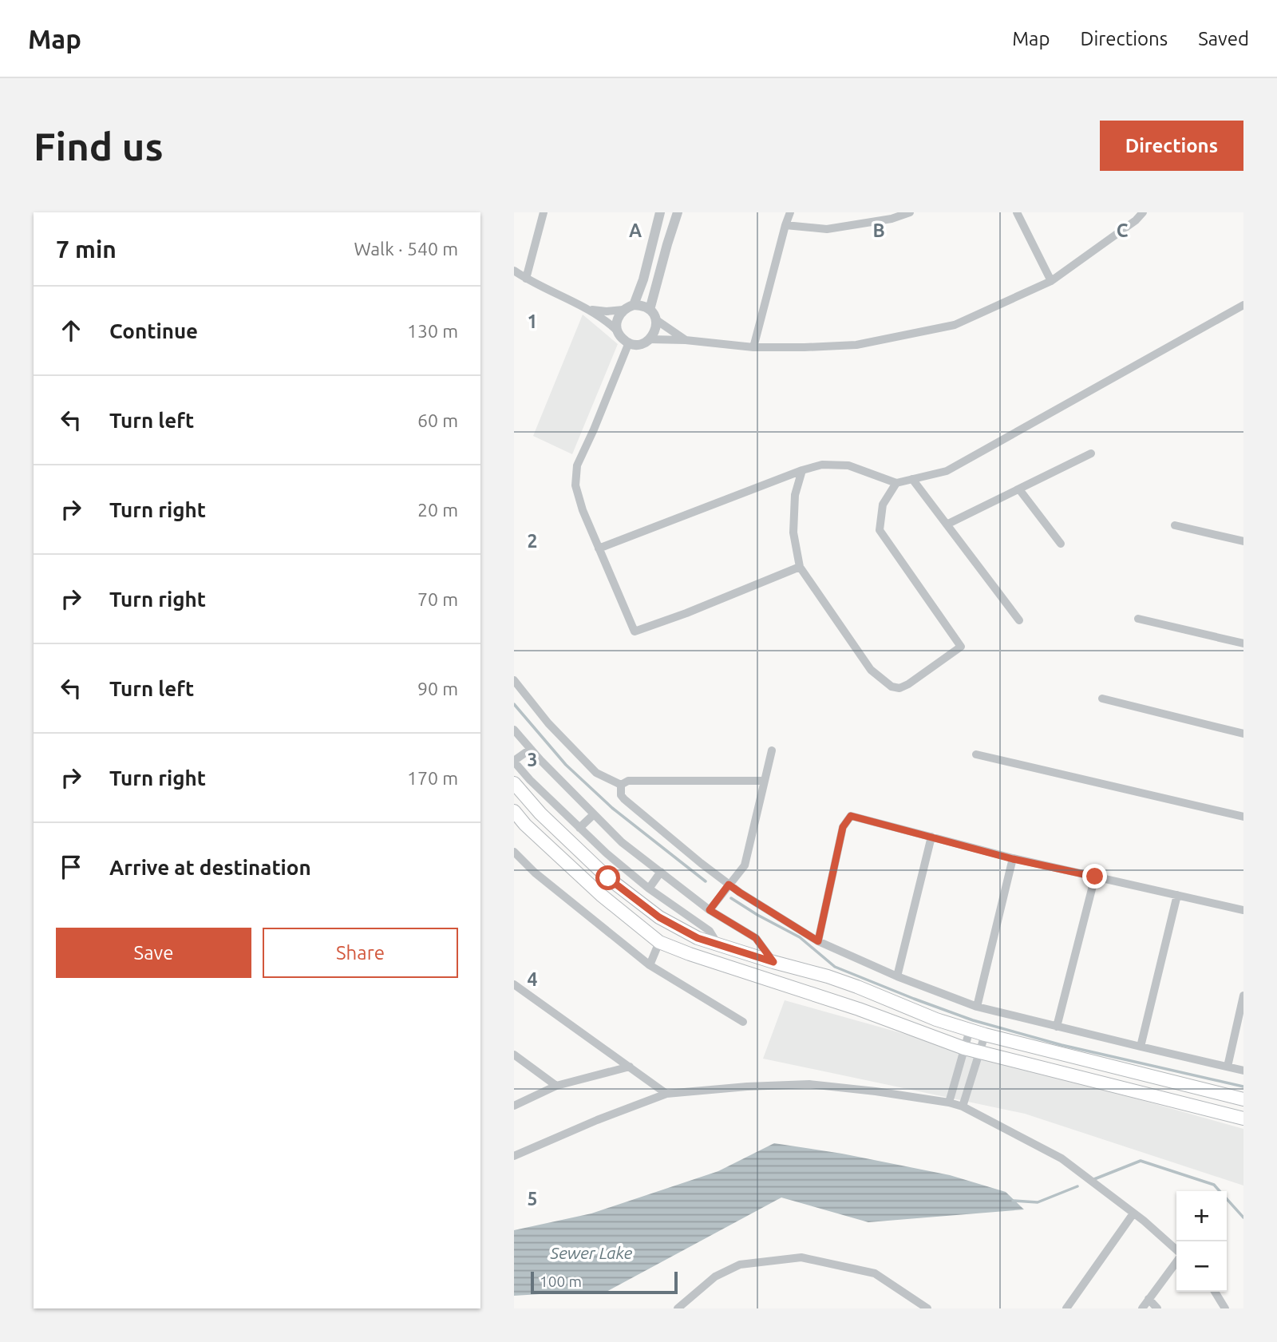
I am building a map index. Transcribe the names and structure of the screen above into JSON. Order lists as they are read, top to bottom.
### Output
{
  "water": ["Sewer Lake"],
  "scale_bar": "100 m",
  "page": {
    "header": "Map",
    "nav": ["Map", "Directions", "Saved"],
    "buttons": [
      "Directions",
      ["Save", "Share"]
    ],
    "title": "Find us",
    "heading": ["7 min", "Walk · 540 m"],
    "list": [
      ["Continue", "130 m"],
      ["Turn left", "60 m"],
      ["Turn right", "20 m"],
      ["Turn right", "70 m"],
      ["Turn left", "90 m"],
      ["Turn right", "170 m"],
      "Arrive at destination"
    ],
    "map_buttons": ["+", "−"],
    "scale": "100 m"
  },
  "grid": {
    "columns": ["A", "B", "C"],
    "rows": [
      "1",
      "2",
      "3",
      "4",
      "5"
    ]
  }
}
